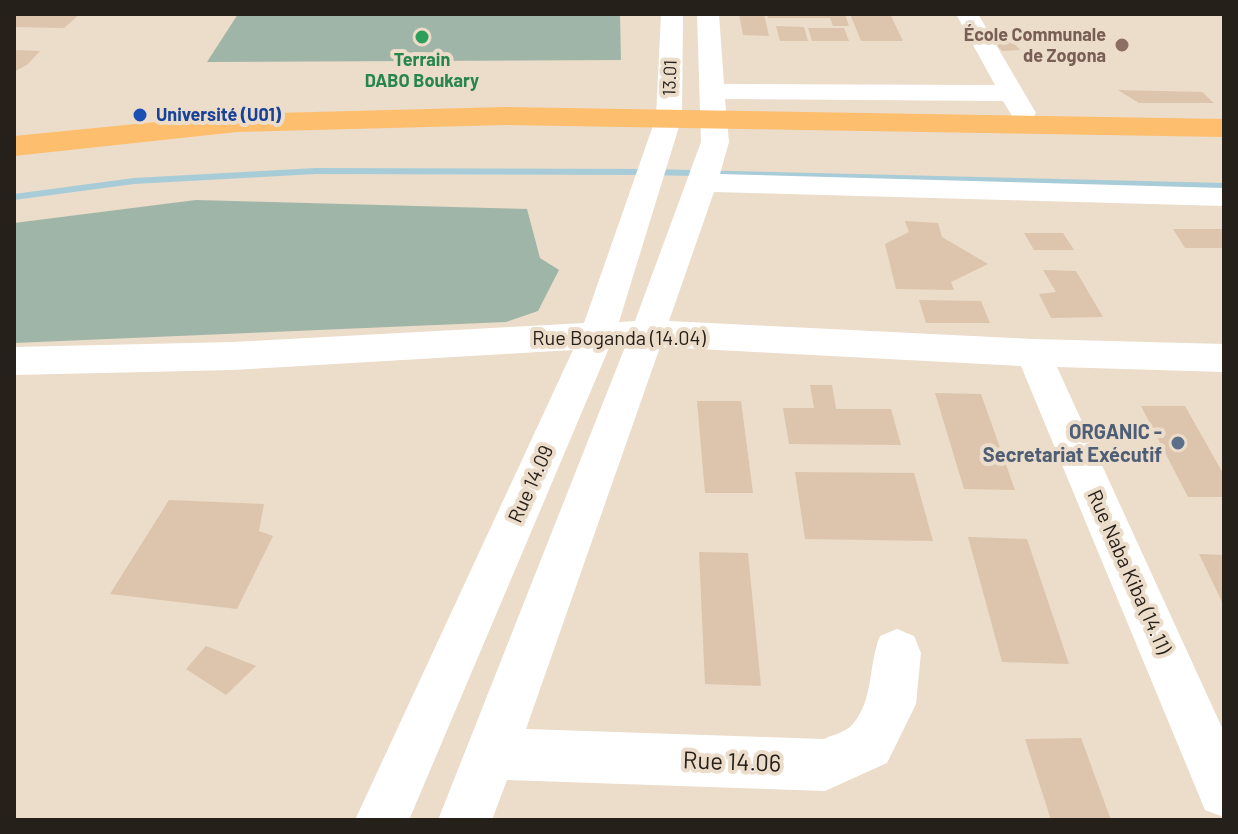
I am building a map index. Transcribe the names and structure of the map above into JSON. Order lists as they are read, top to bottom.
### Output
{
  "streets": {
    "street": [
      "13.01",
      "Rue Boganda (14.04)",
      "Rue 14.09",
      "Rue Naba Kiba (14.11)",
      "Rue 14.06"
    ]
  },
  "crossings": [
    ["13.01", "Rue 14.09"],
    ["Rue Boganda (14.04)", "Rue 14.09"],
    ["Rue Boganda (14.04)", "Rue Naba Kiba (14.11)"]
  ],
  "places": [
    "Terrain DABO Boukary",
    "École Communale de Zogona",
    "Université (U01)",
    "ORGANIC - Secretariat Exécutif"
  ]
}
